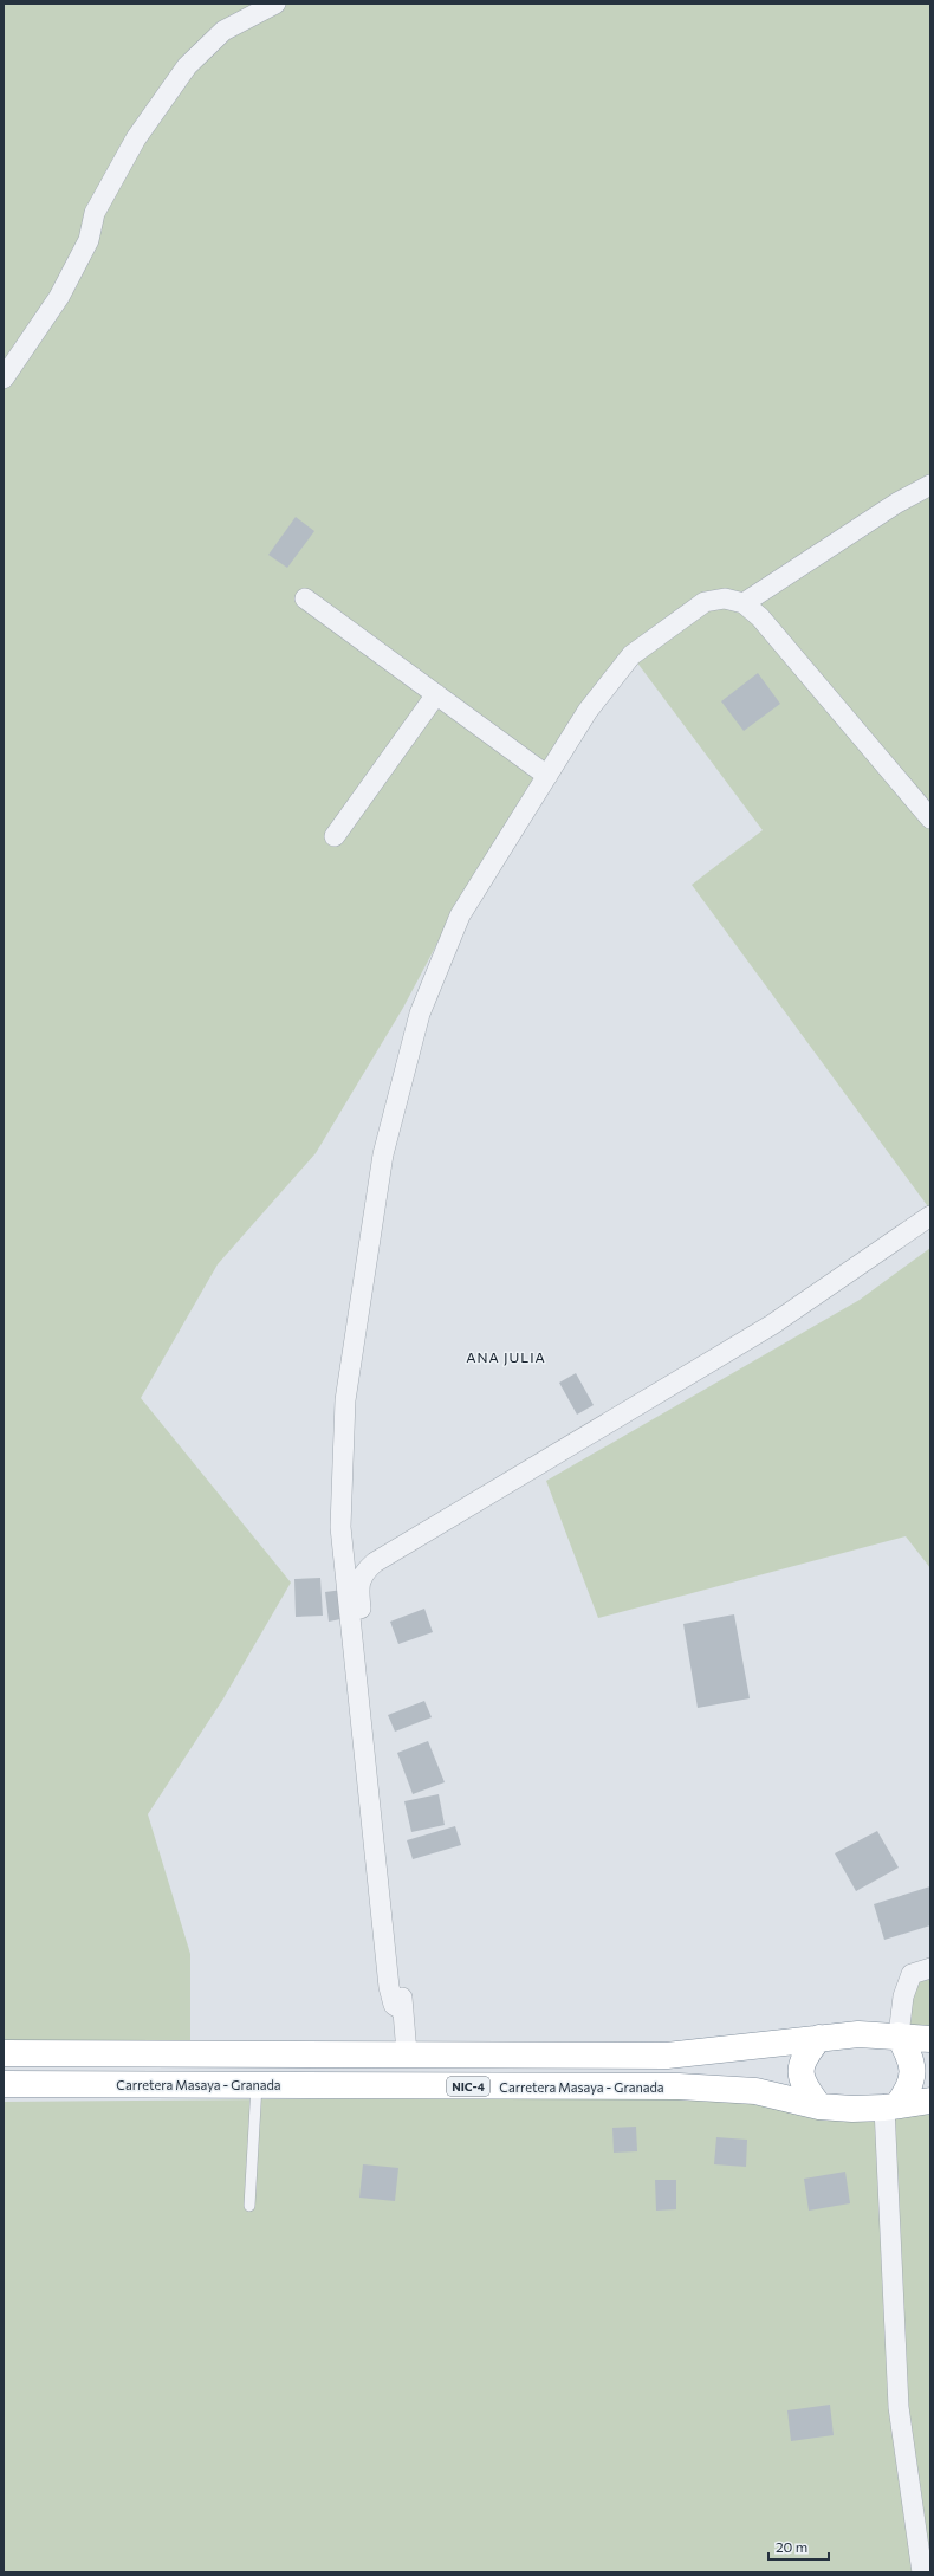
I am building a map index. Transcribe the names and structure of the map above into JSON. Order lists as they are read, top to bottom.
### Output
{
  "streets": {
    "highway": ["Carretera Masaya - Granada", "NIC-4"]
  },
  "districts": ["ANA JULIA"],
  "scale_bar": "20 m"
}
